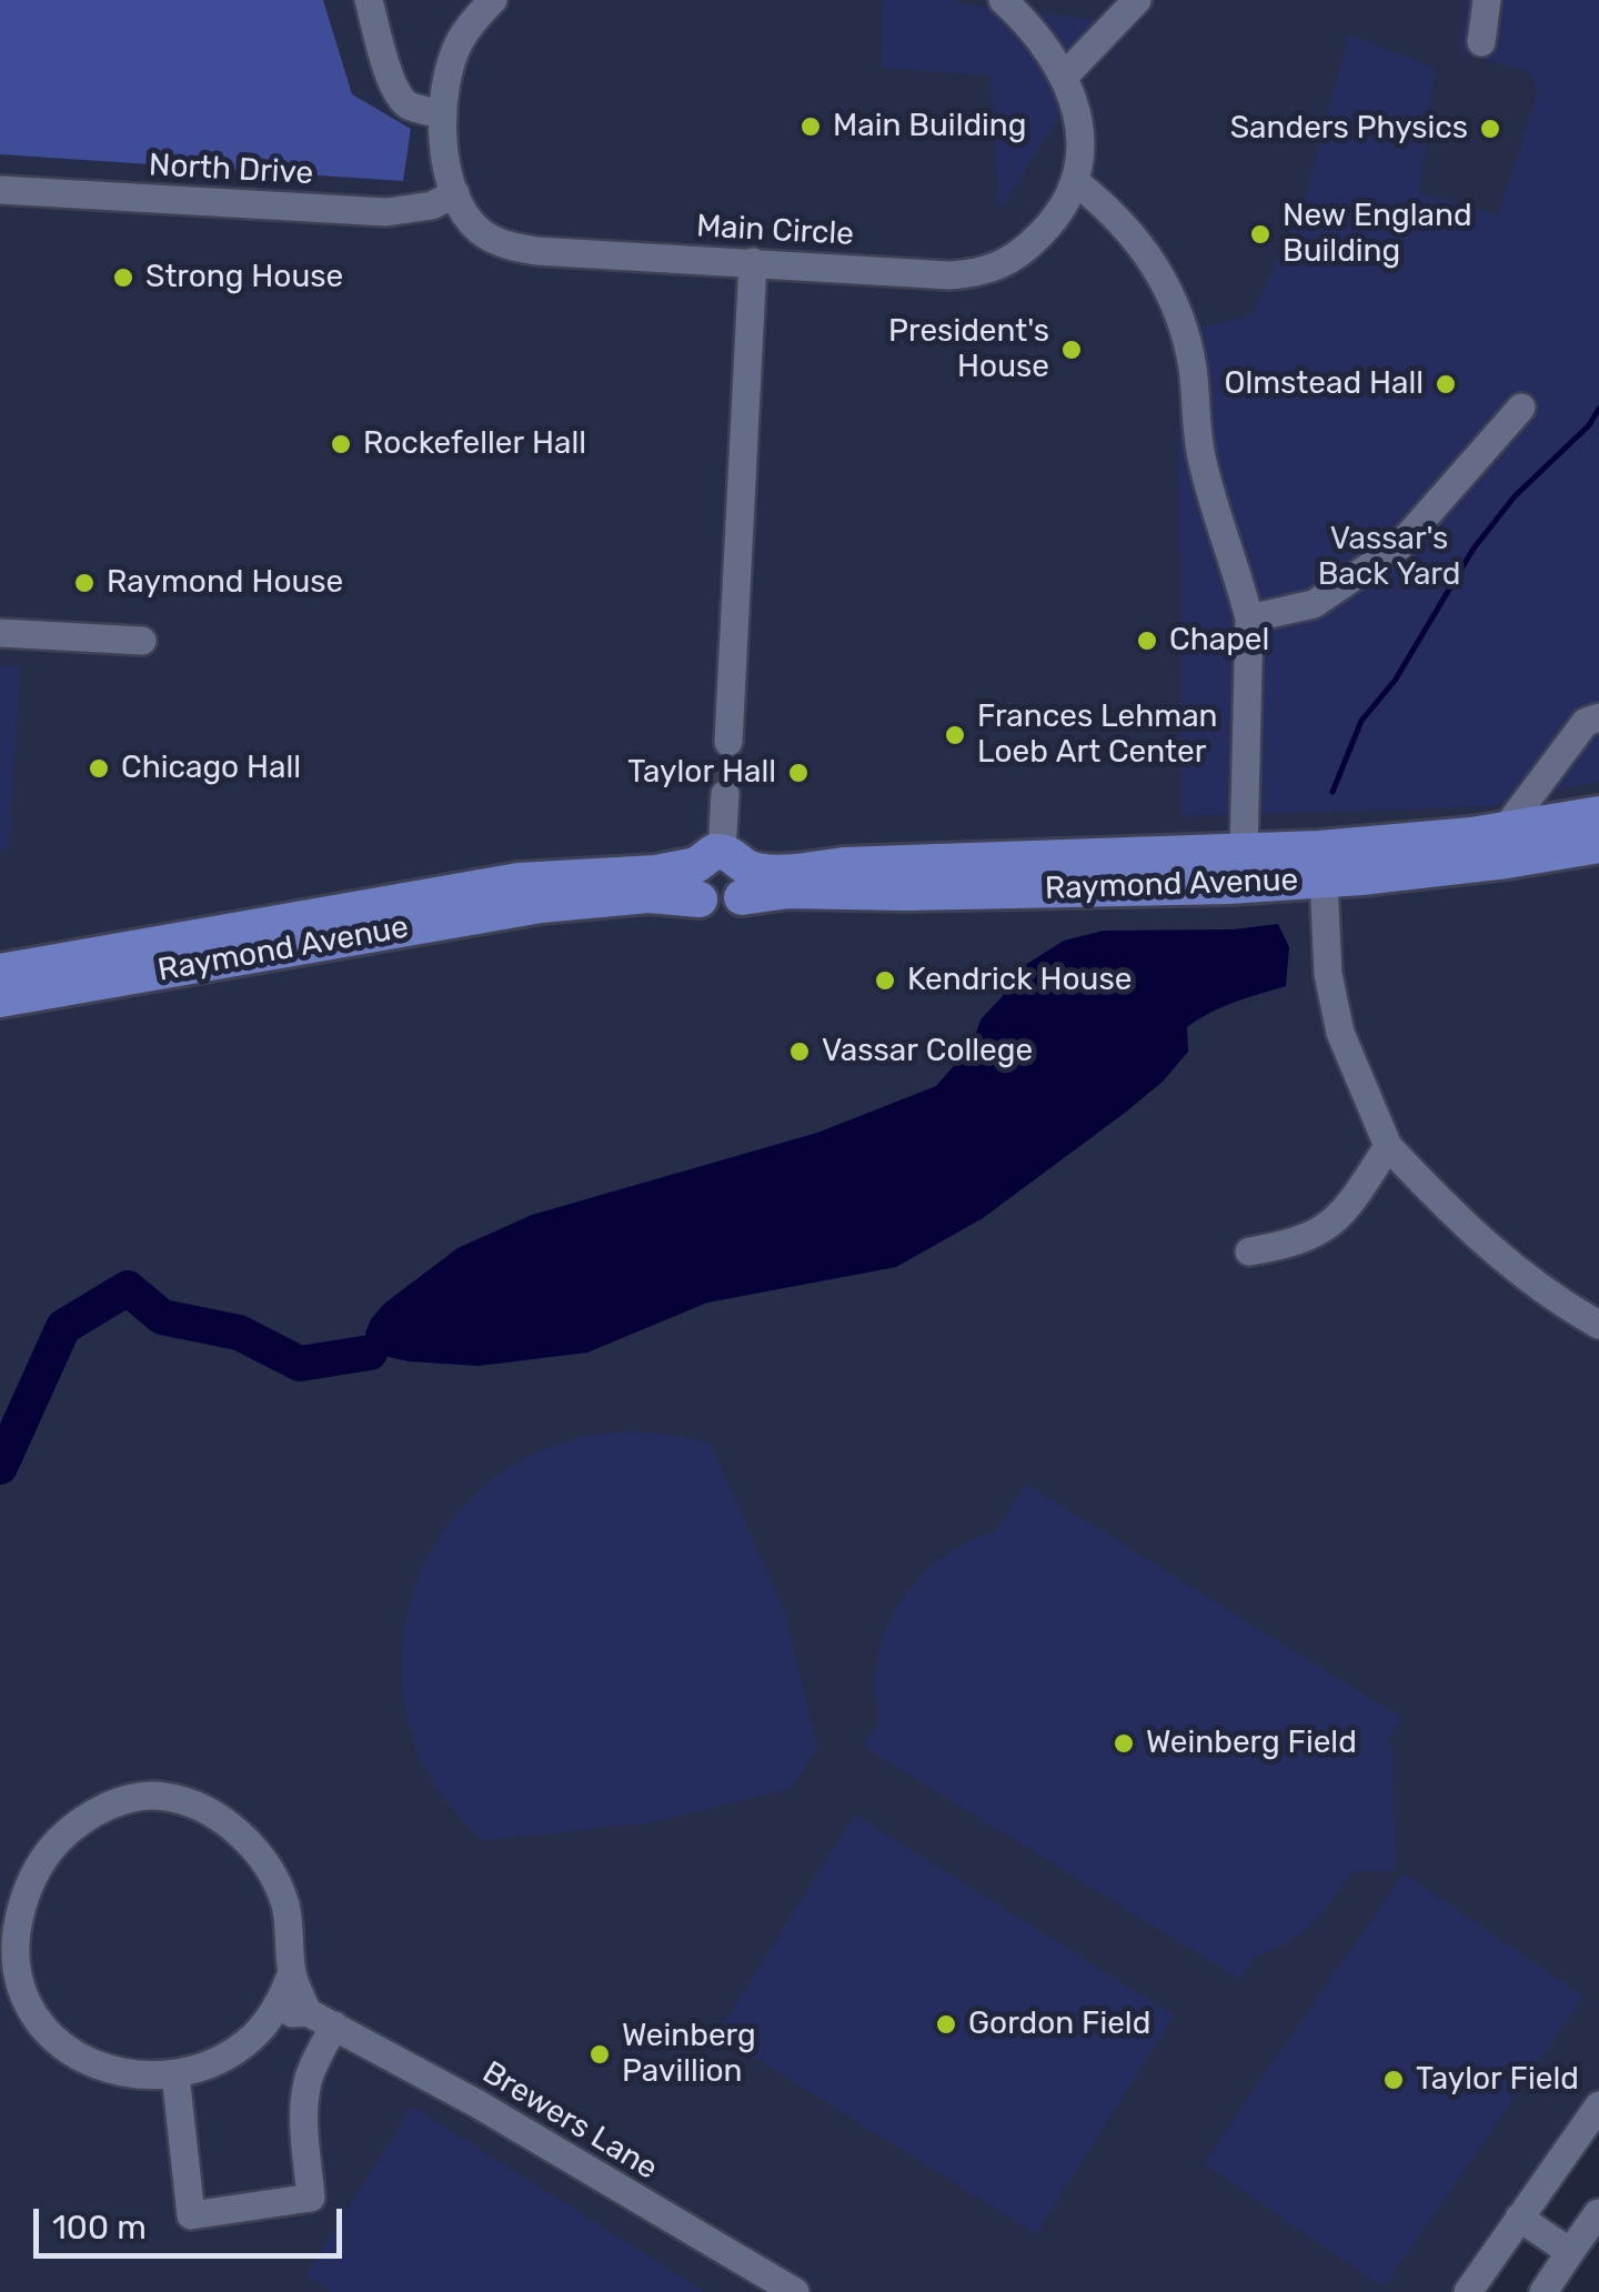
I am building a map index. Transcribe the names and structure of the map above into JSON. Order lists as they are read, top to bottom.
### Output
{
  "streets": {
    "main road": ["Raymond Avenue"],
    "street": ["North Drive", "Main Circle", "Brewers Lane"]
  },
  "crossings": [
    ["North Drive", "Main Circle"]
  ],
  "parks": ["Vassar's Back Yard"],
  "places": [
    "Main Building",
    "Sanders Physics",
    "New England Building",
    "Strong House",
    "President's House",
    "Olmstead Hall",
    "Rockefeller Hall",
    "Raymond House",
    "Chapel",
    "Frances Lehman Loeb Art Center",
    "Chicago Hall",
    "Taylor Hall",
    "Kendrick House",
    "Vassar College",
    "Weinberg Field",
    "Gordon Field",
    "Weinberg Pavillion",
    "Taylor Field"
  ],
  "scale_bar": "100 m"
}
